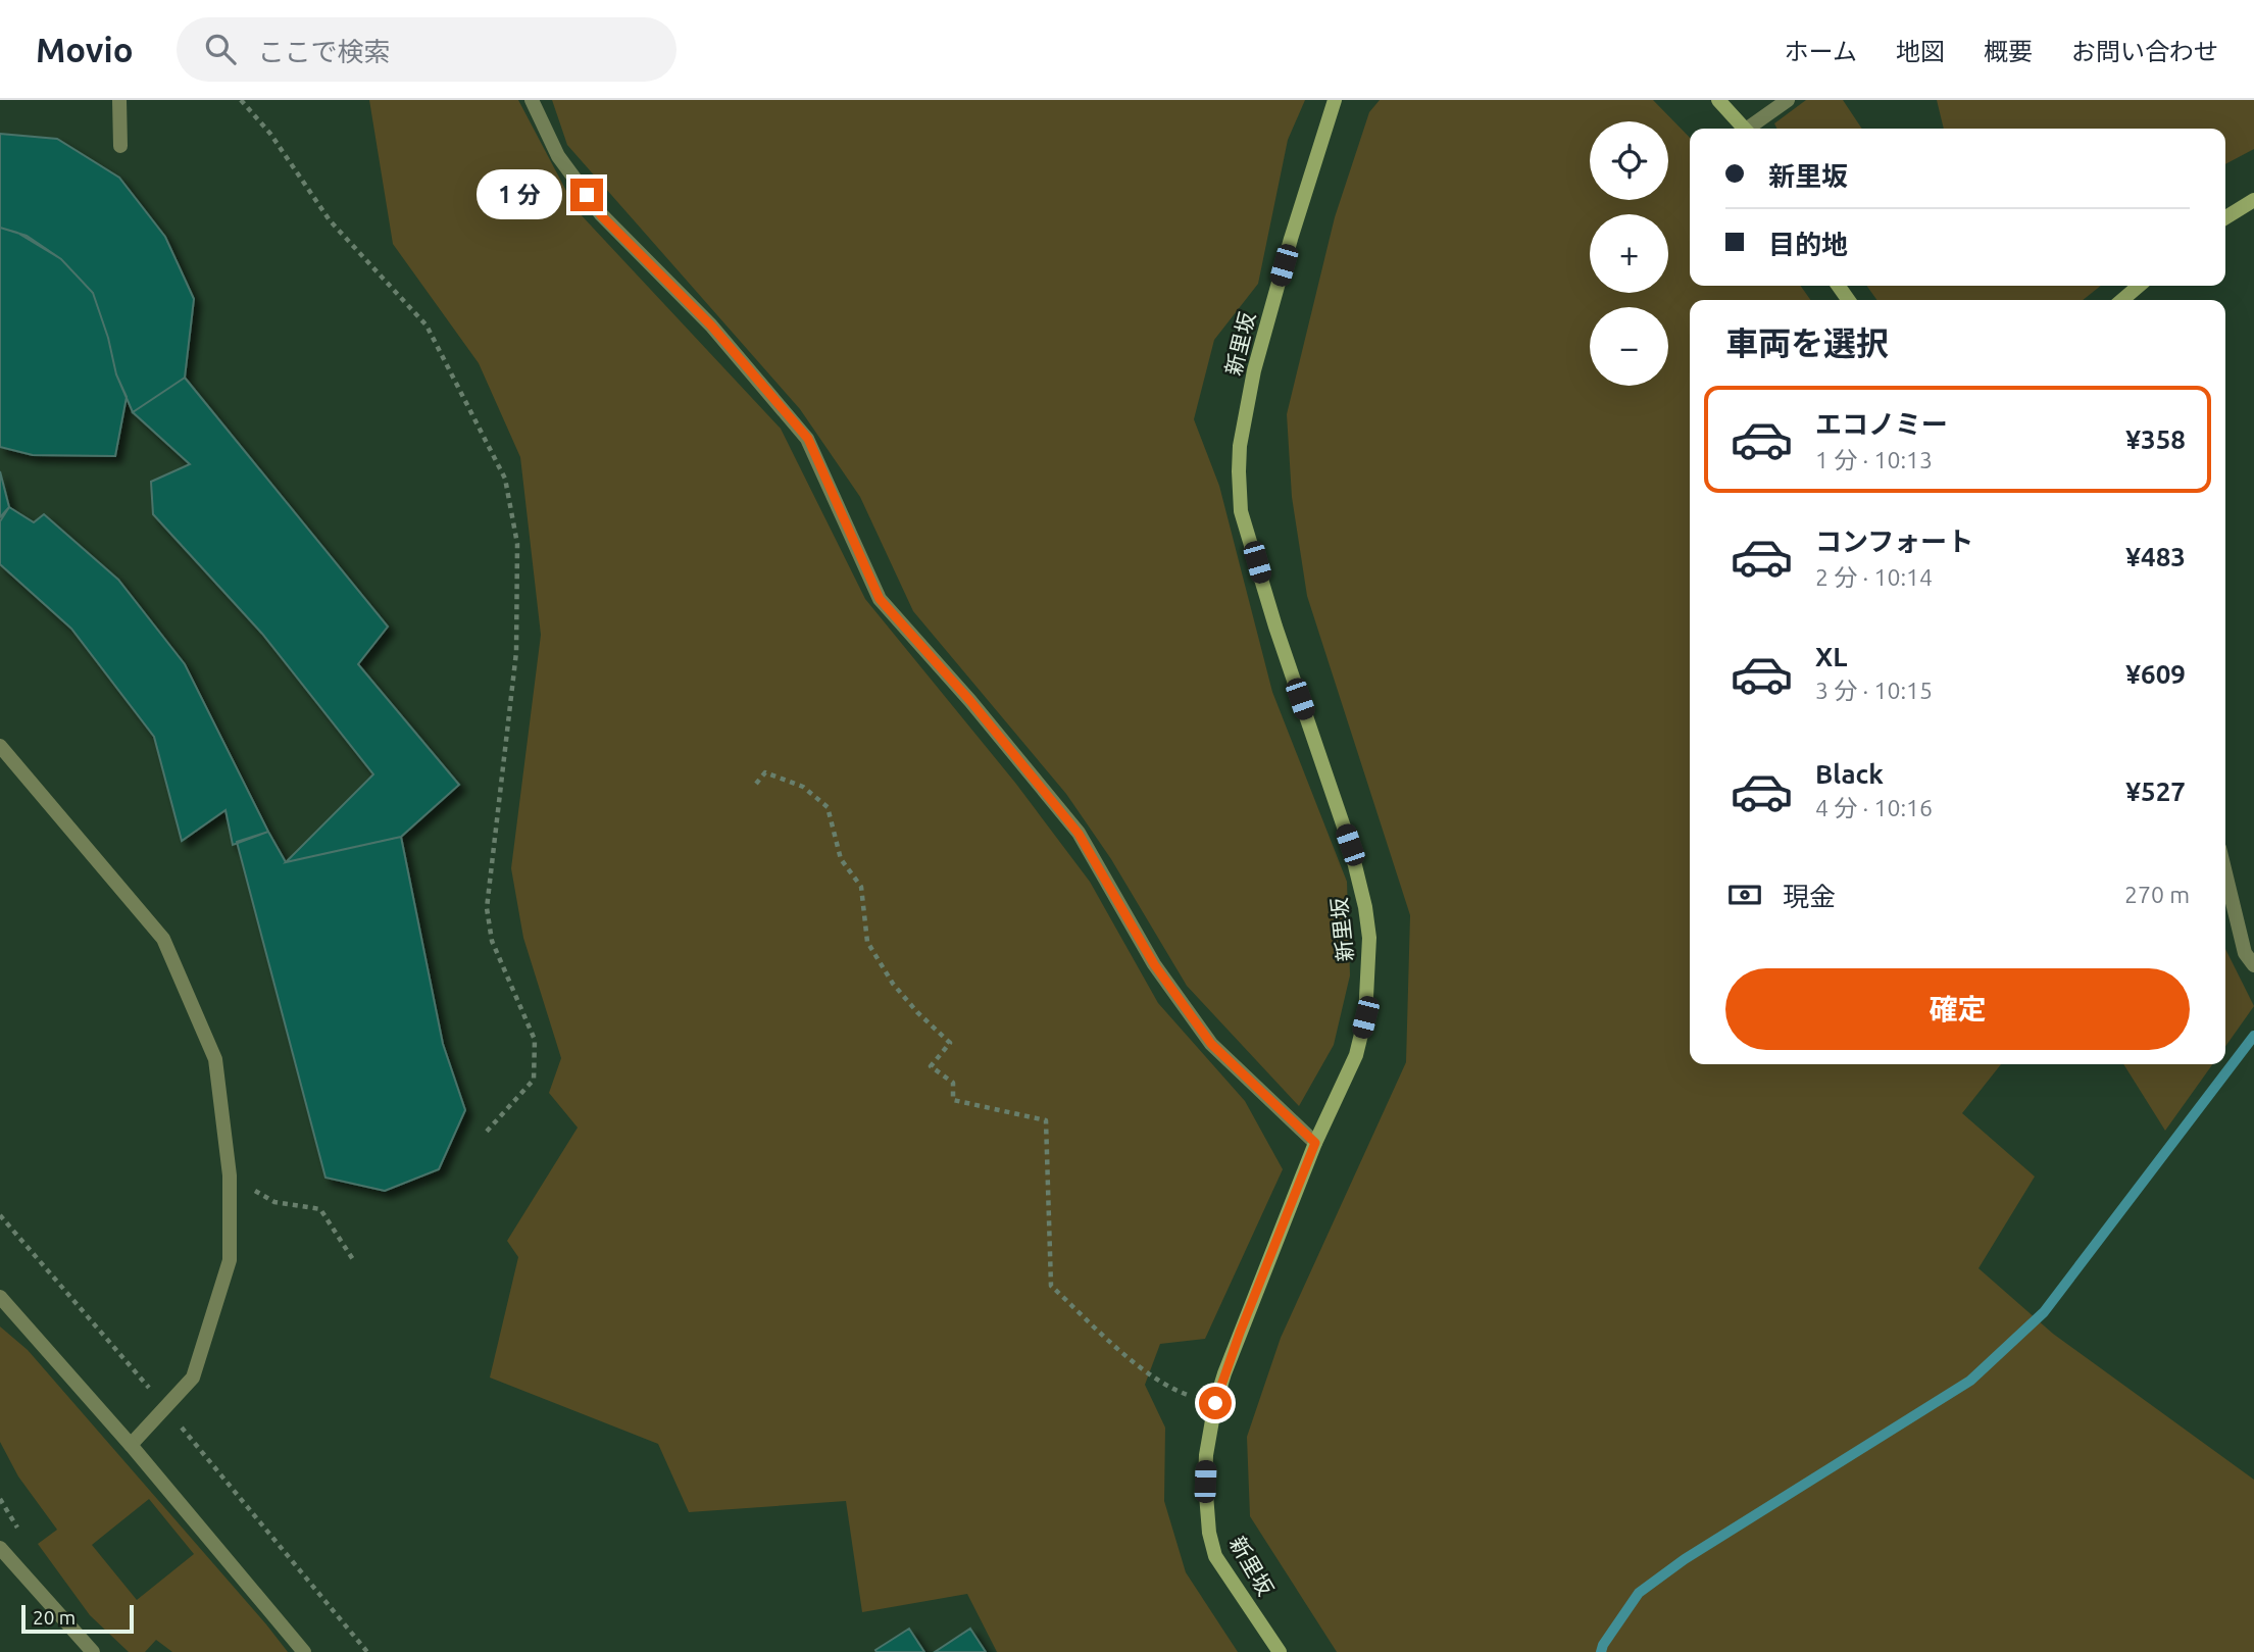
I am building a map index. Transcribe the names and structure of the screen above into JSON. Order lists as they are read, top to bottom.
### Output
{
  "streets": {
    "main road": ["新里坂"]
  },
  "scale_bar": "20 m",
  "page": {
    "header": "Movio",
    "search": "ここで検索",
    "nav": [
      "ホーム",
      "地図",
      "概要",
      "お問い合わせ"
    ],
    "map_buttons": ["+", "−"],
    "banner": ["新里坂", "目的地"],
    "bubble": "1 分",
    "heading": "車両を選択",
    "list": [
      {
        "name": "エコノミー",
        "note": "1 分 · 10:13",
        "value": "¥358"
      },
      {
        "name": "コンフォート",
        "note": "2 分 · 10:14",
        "value": "¥483"
      },
      {
        "name": "XL",
        "note": "3 分 · 10:15",
        "value": "¥609"
      },
      {
        "name": "Black",
        "note": "4 分 · 10:16",
        "value": "¥527"
      }
    ],
    "pay": ["現金", "270 m"],
    "buttons": "確定",
    "scale": "20 m"
  }
}
